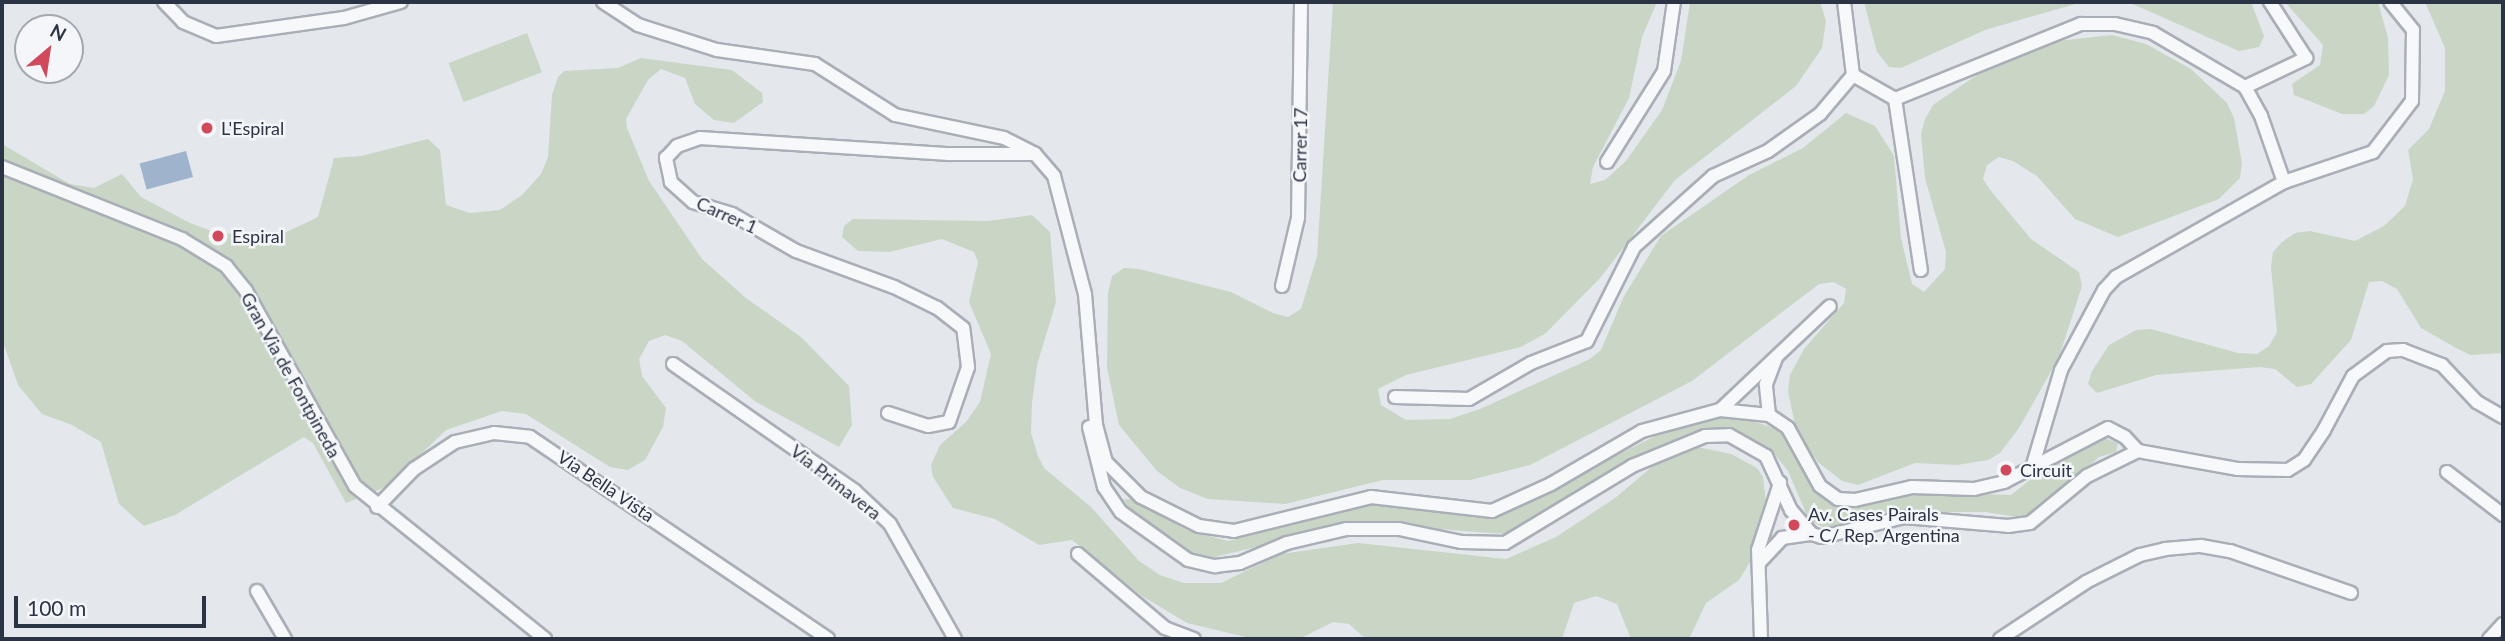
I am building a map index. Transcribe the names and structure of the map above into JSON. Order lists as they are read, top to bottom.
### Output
{
  "streets": {
    "street": [
      "Carrer 17",
      "Carrer 1",
      "Gran Via de Fontpineda",
      "Via Primavera",
      "Via Bella Vista"
    ]
  },
  "crossings": [
    ["Gran Via de Fontpineda", "Via Bella Vista"]
  ],
  "places": [
    "L'Espiral",
    "Espiral",
    "Circuit",
    "Av. Cases Pairals - C/ Rep. Argentina"
  ],
  "scale_bar": "100 m",
  "north": "top right"
}
